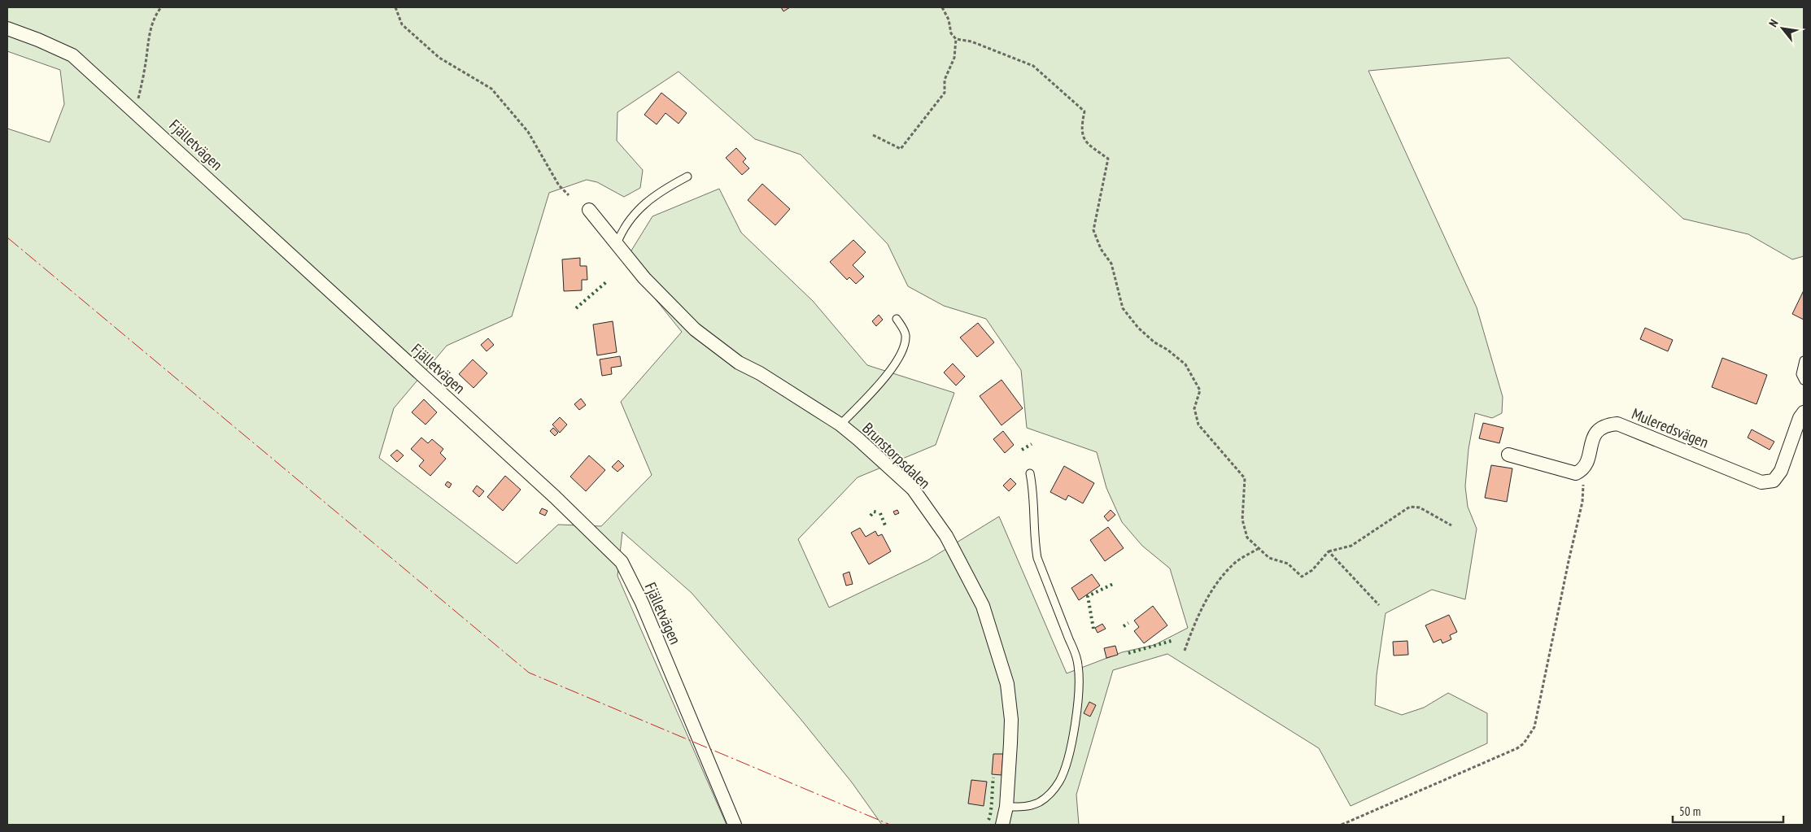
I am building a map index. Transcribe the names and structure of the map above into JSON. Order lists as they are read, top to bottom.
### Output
{
  "streets": {
    "street": ["Fjälletvägen", "Muleredsvägen", "Brunstorpsdalen"]
  },
  "scale_bar": "50 m",
  "north": "top left"
}
